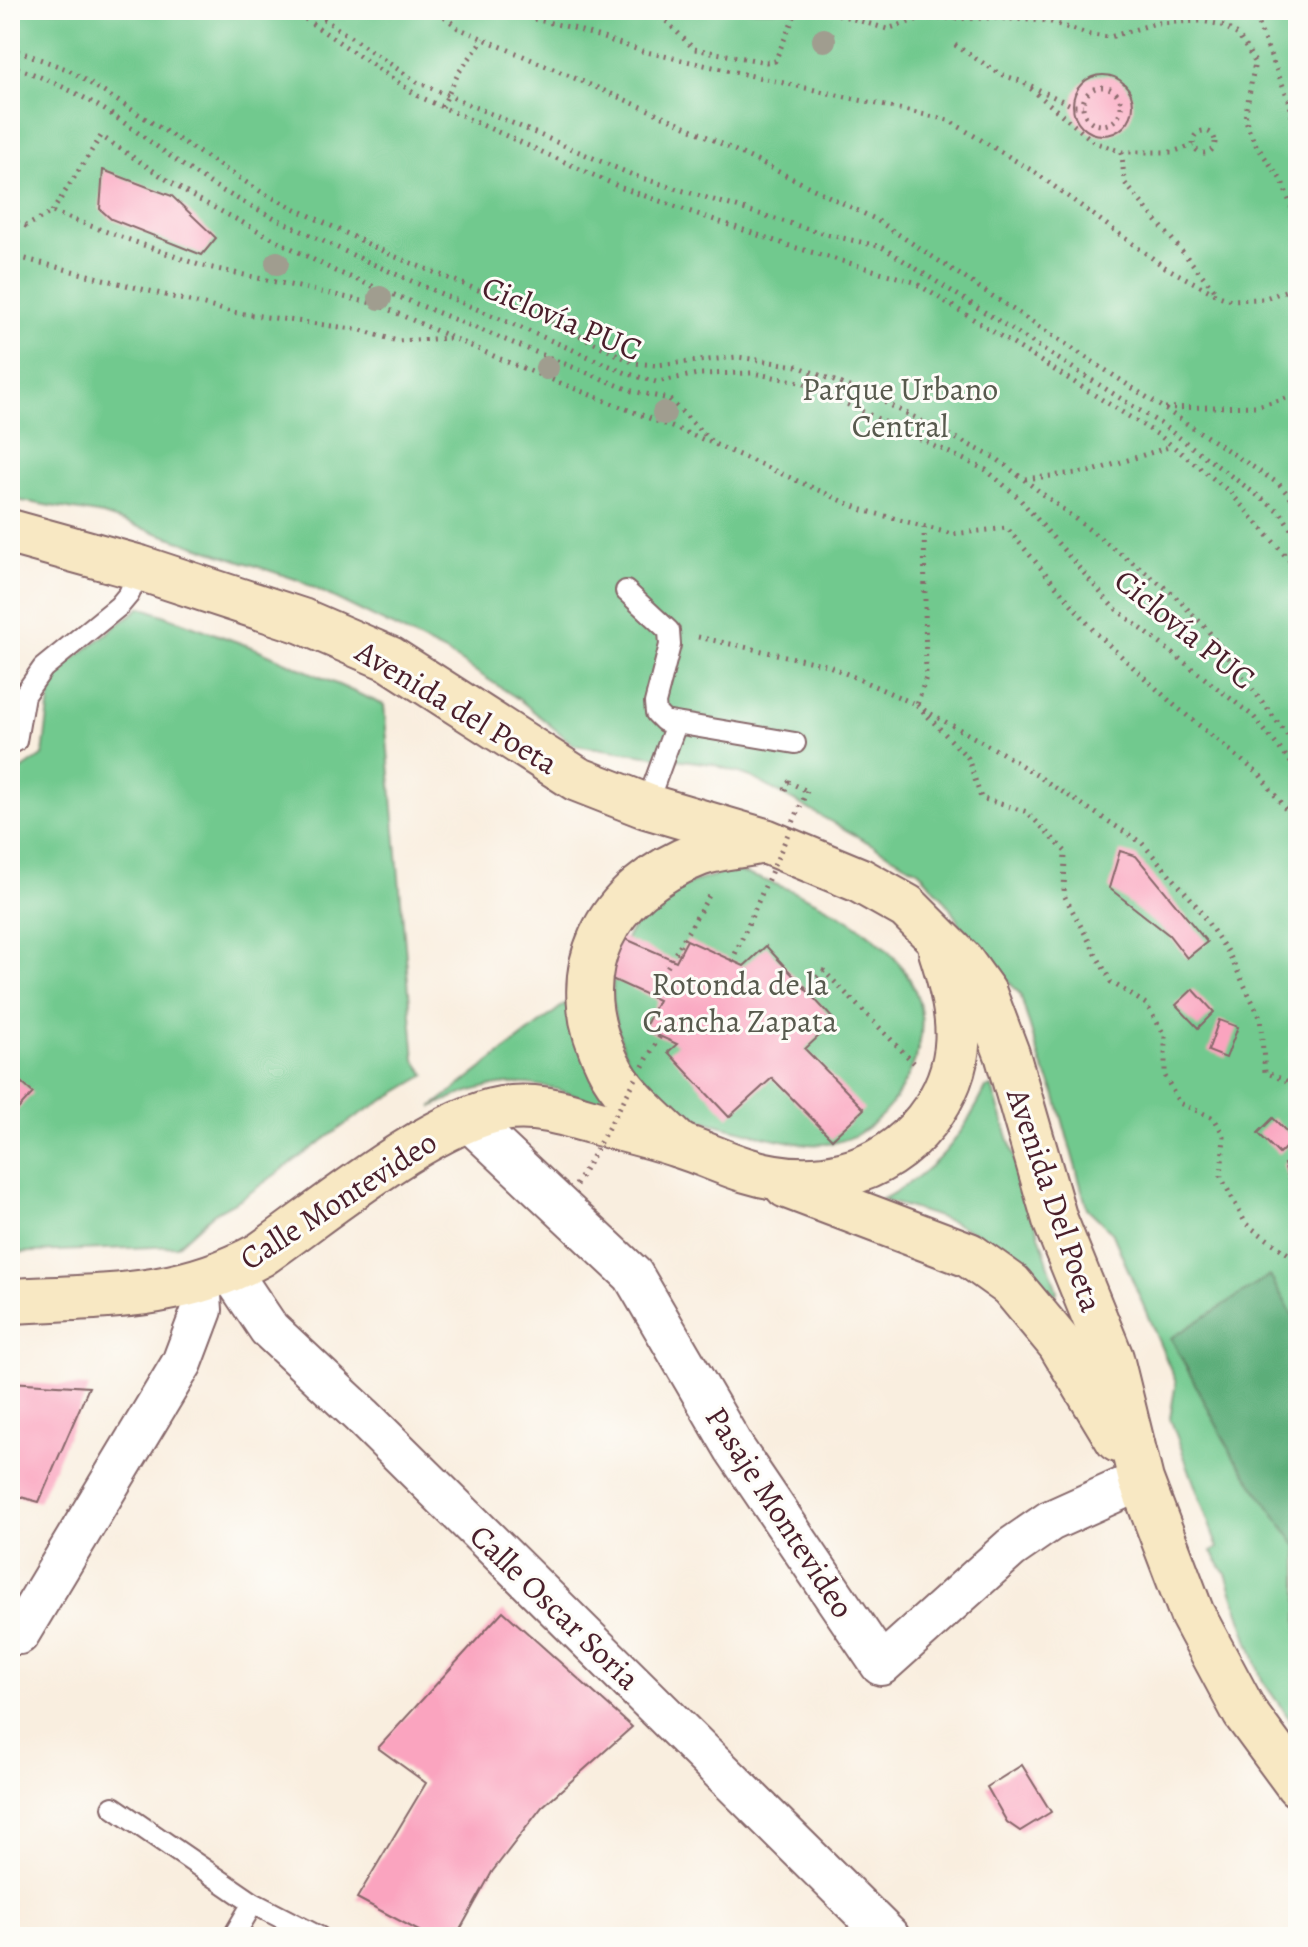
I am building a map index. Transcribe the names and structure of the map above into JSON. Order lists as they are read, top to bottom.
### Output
{
  "streets": {
    "main road": ["Avenida del Poeta", "Calle Montevideo", "Avenida Del Poeta"],
    "street": ["Pasaje Montevideo", "Calle Oscar Soria"],
    "path": ["Ciclovía PUC"]
  },
  "crossings": [
    ["Avenida del Poeta", "Avenida Del Poeta"],
    ["Calle Montevideo", "Avenida Del Poeta"],
    ["Calle Montevideo", "Pasaje Montevideo"],
    ["Calle Montevideo", "Calle Oscar Soria"],
    ["Avenida Del Poeta", "Pasaje Montevideo"]
  ],
  "parks": ["Parque Urbano Central", "Rotonda de la Cancha Zapata"]
}
